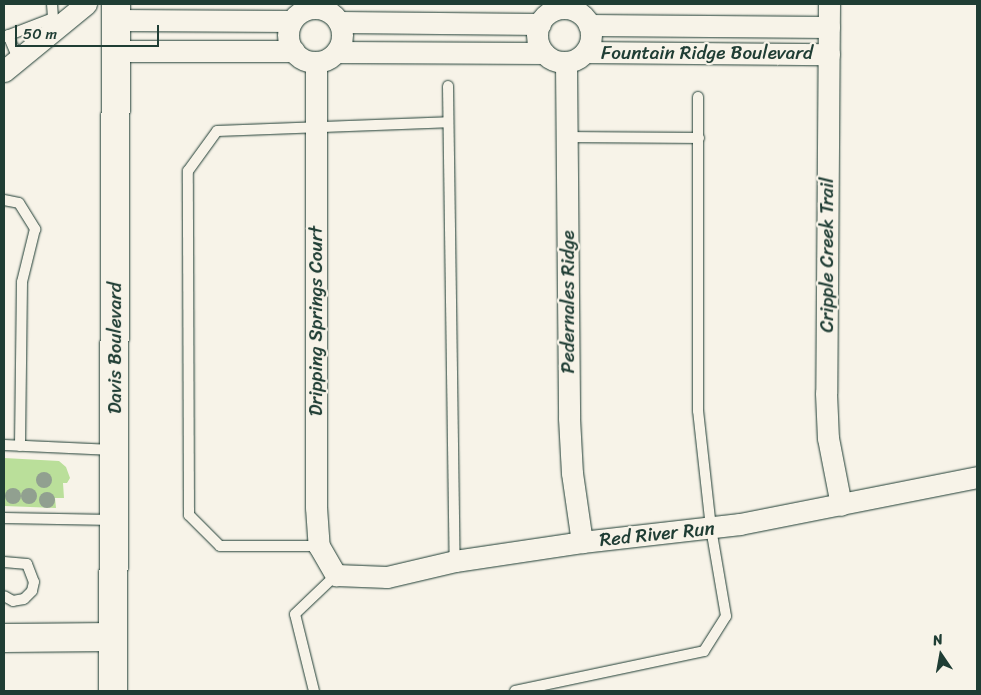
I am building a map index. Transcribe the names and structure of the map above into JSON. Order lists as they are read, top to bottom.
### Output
{
  "streets": {
    "main road": ["Davis Boulevard"],
    "street": [
      "Fountain Ridge Boulevard",
      "Cripple Creek Trail",
      "Pedernales Ridge",
      "Dripping Springs Court",
      "Red River Run"
    ]
  },
  "crossings": [
    ["Fountain Ridge Boulevard", "Cripple Creek Trail"],
    ["Fountain Ridge Boulevard", "Pedernales Ridge"],
    ["Fountain Ridge Boulevard", "Dripping Springs Court"],
    ["Cripple Creek Trail", "Red River Run"],
    ["Pedernales Ridge", "Red River Run"],
    ["Dripping Springs Court", "Red River Run"]
  ],
  "scale_bar": "50 m",
  "north": "top"
}
